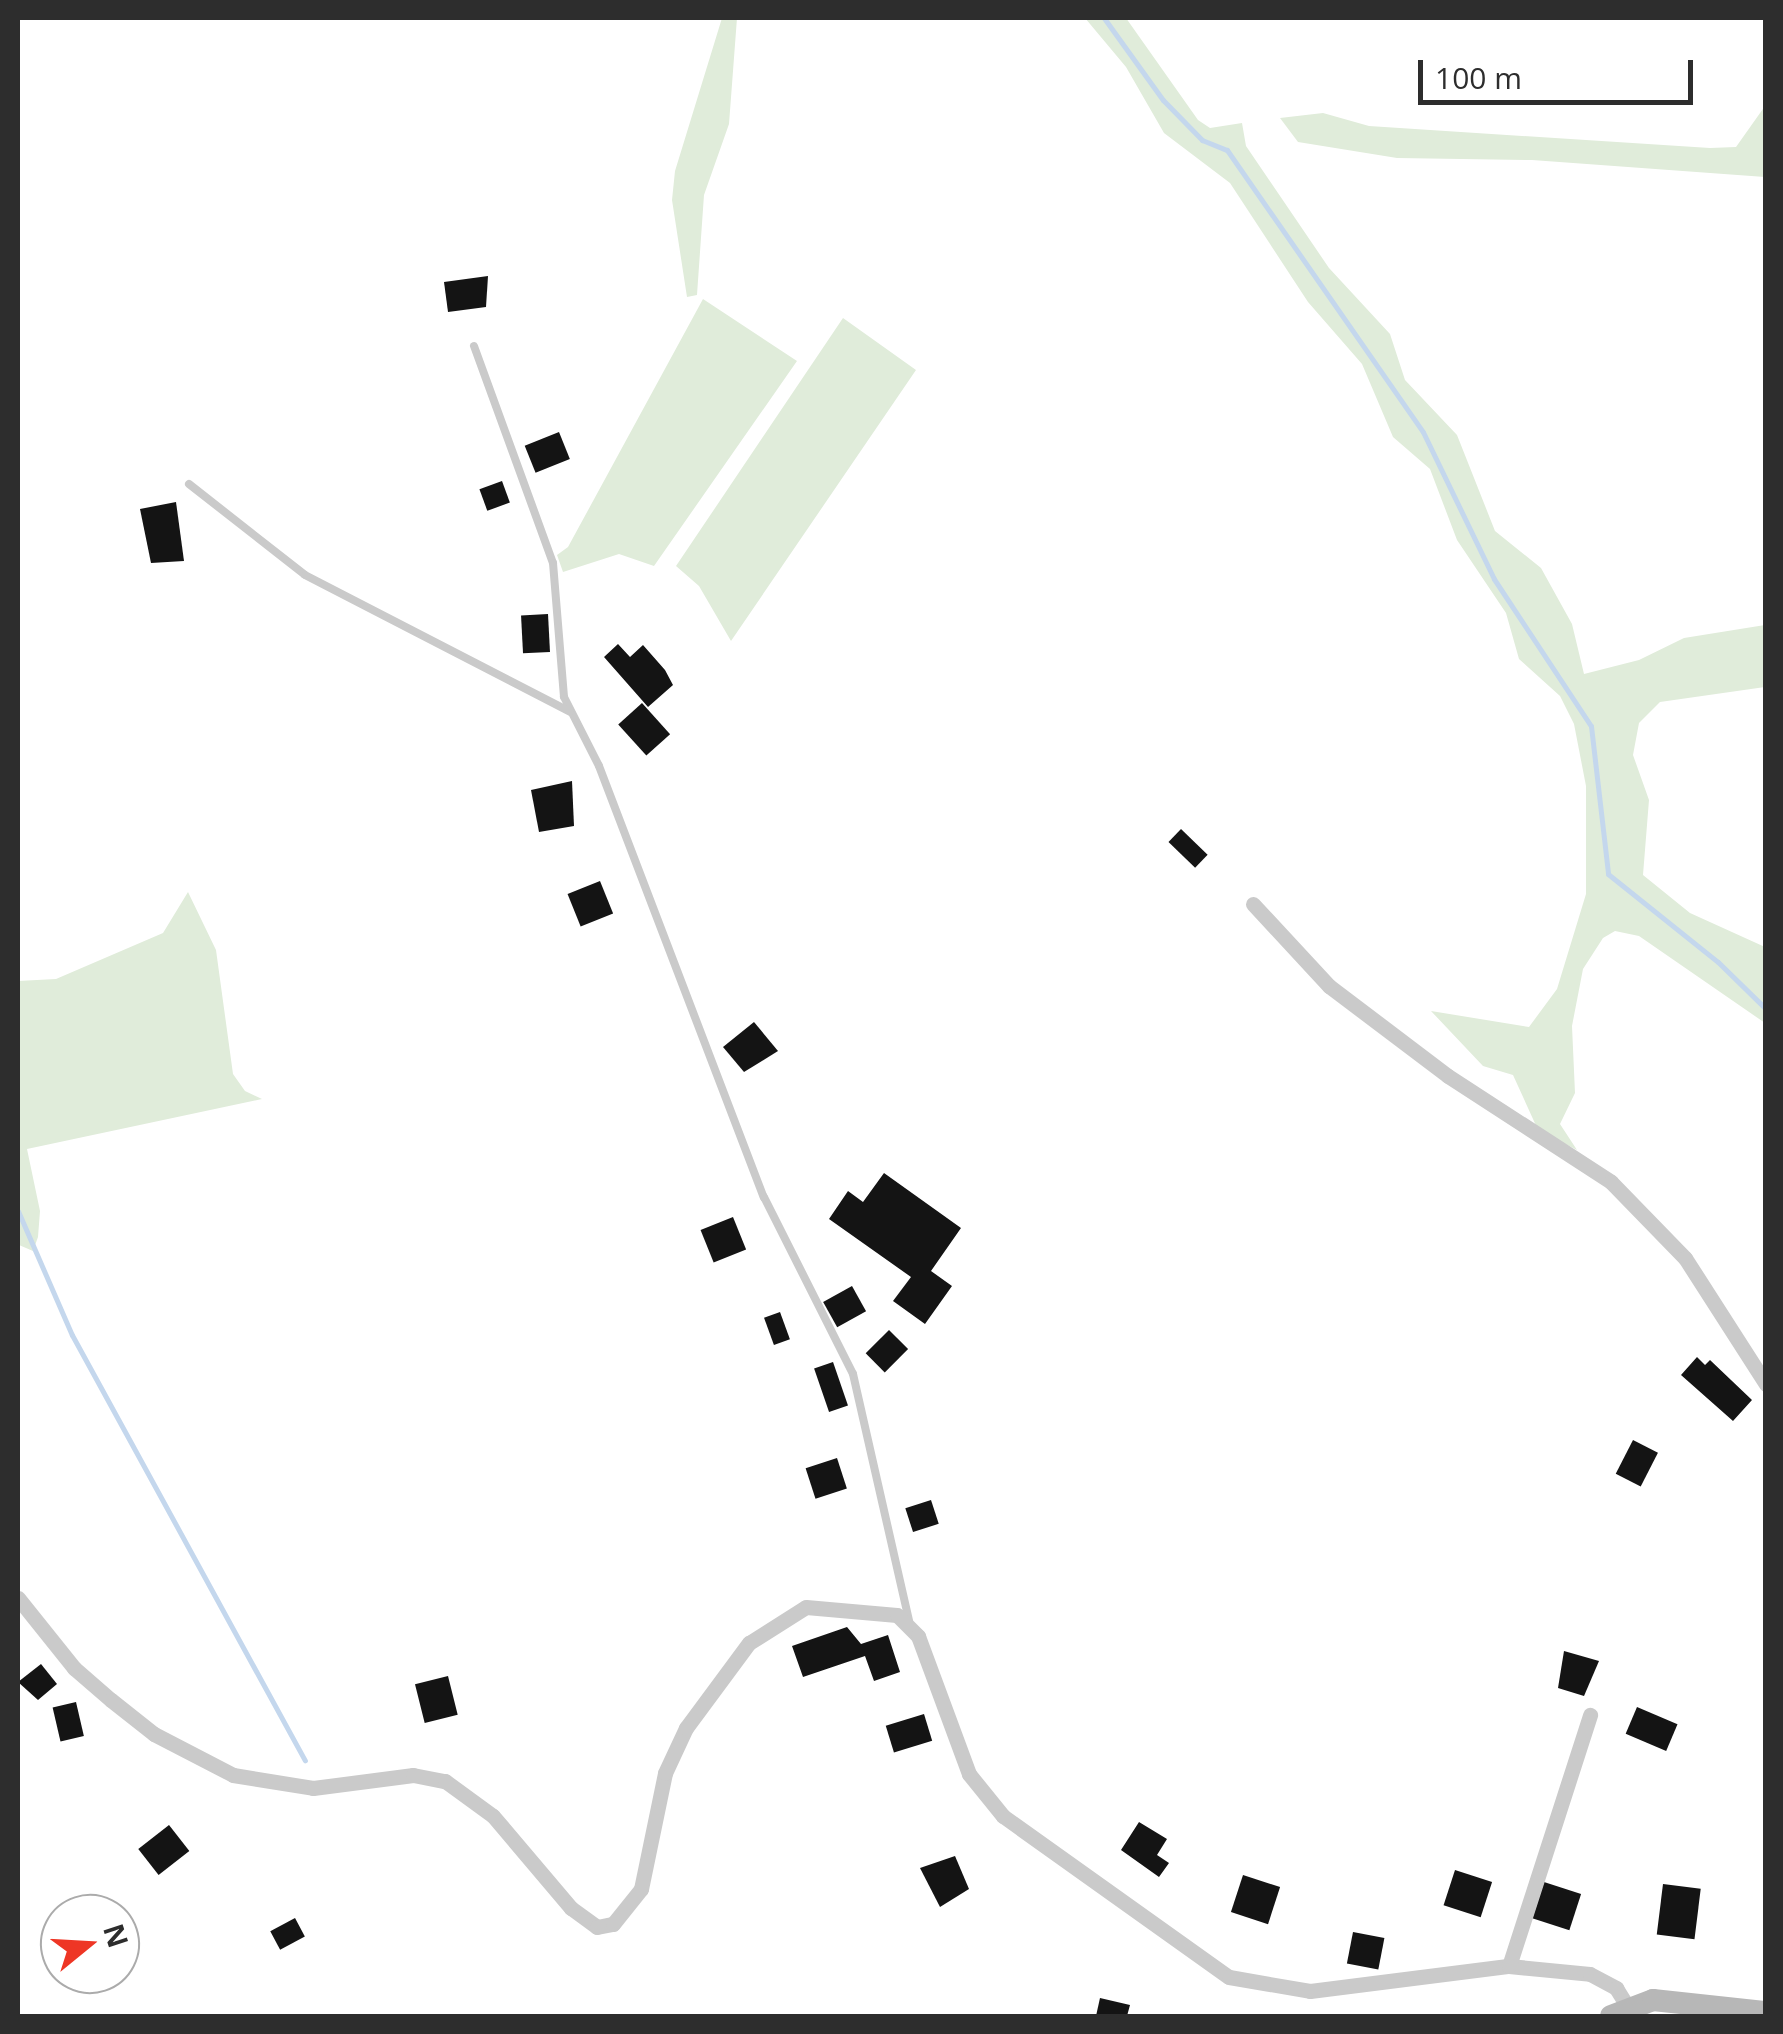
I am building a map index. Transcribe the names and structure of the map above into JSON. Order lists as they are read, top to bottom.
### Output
{
  "scale_bar": "100 m",
  "north": "right"
}
